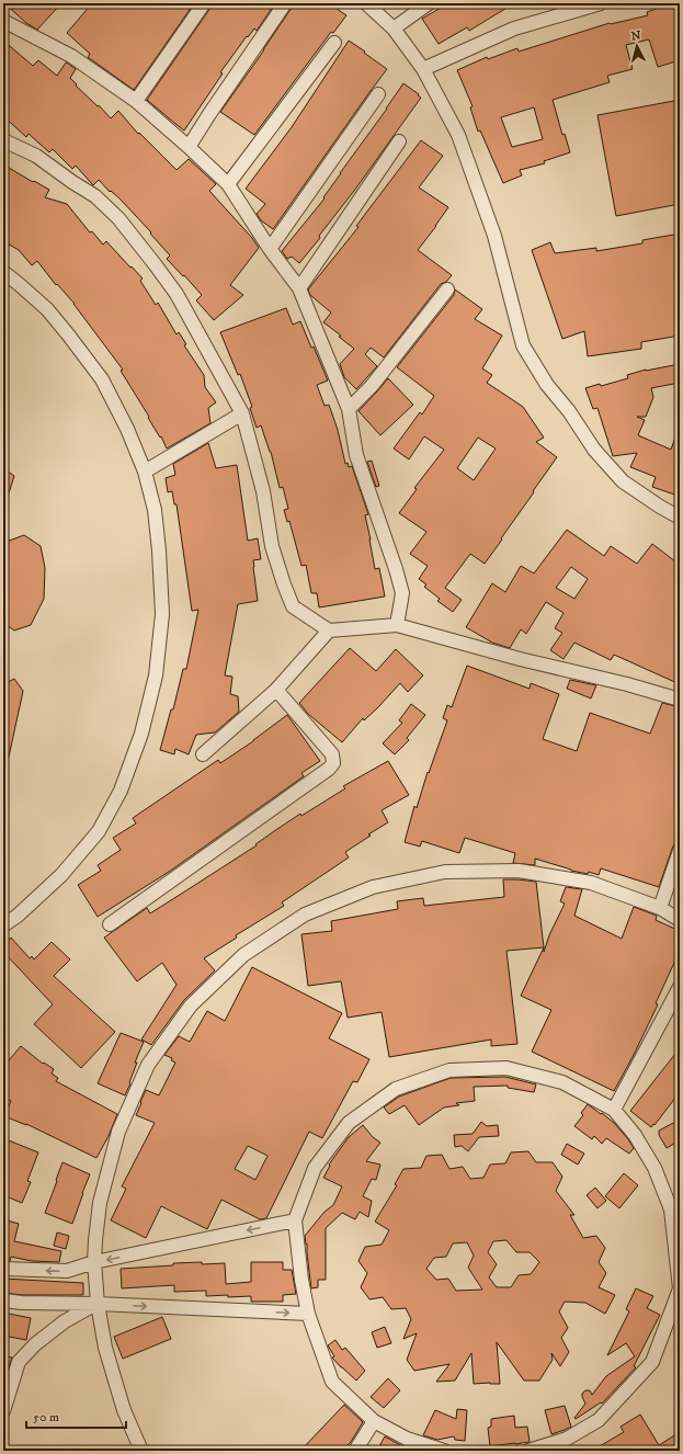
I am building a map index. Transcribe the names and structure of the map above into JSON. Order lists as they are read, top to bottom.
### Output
{
  "scale_bar": "50 m",
  "north": "top"
}
